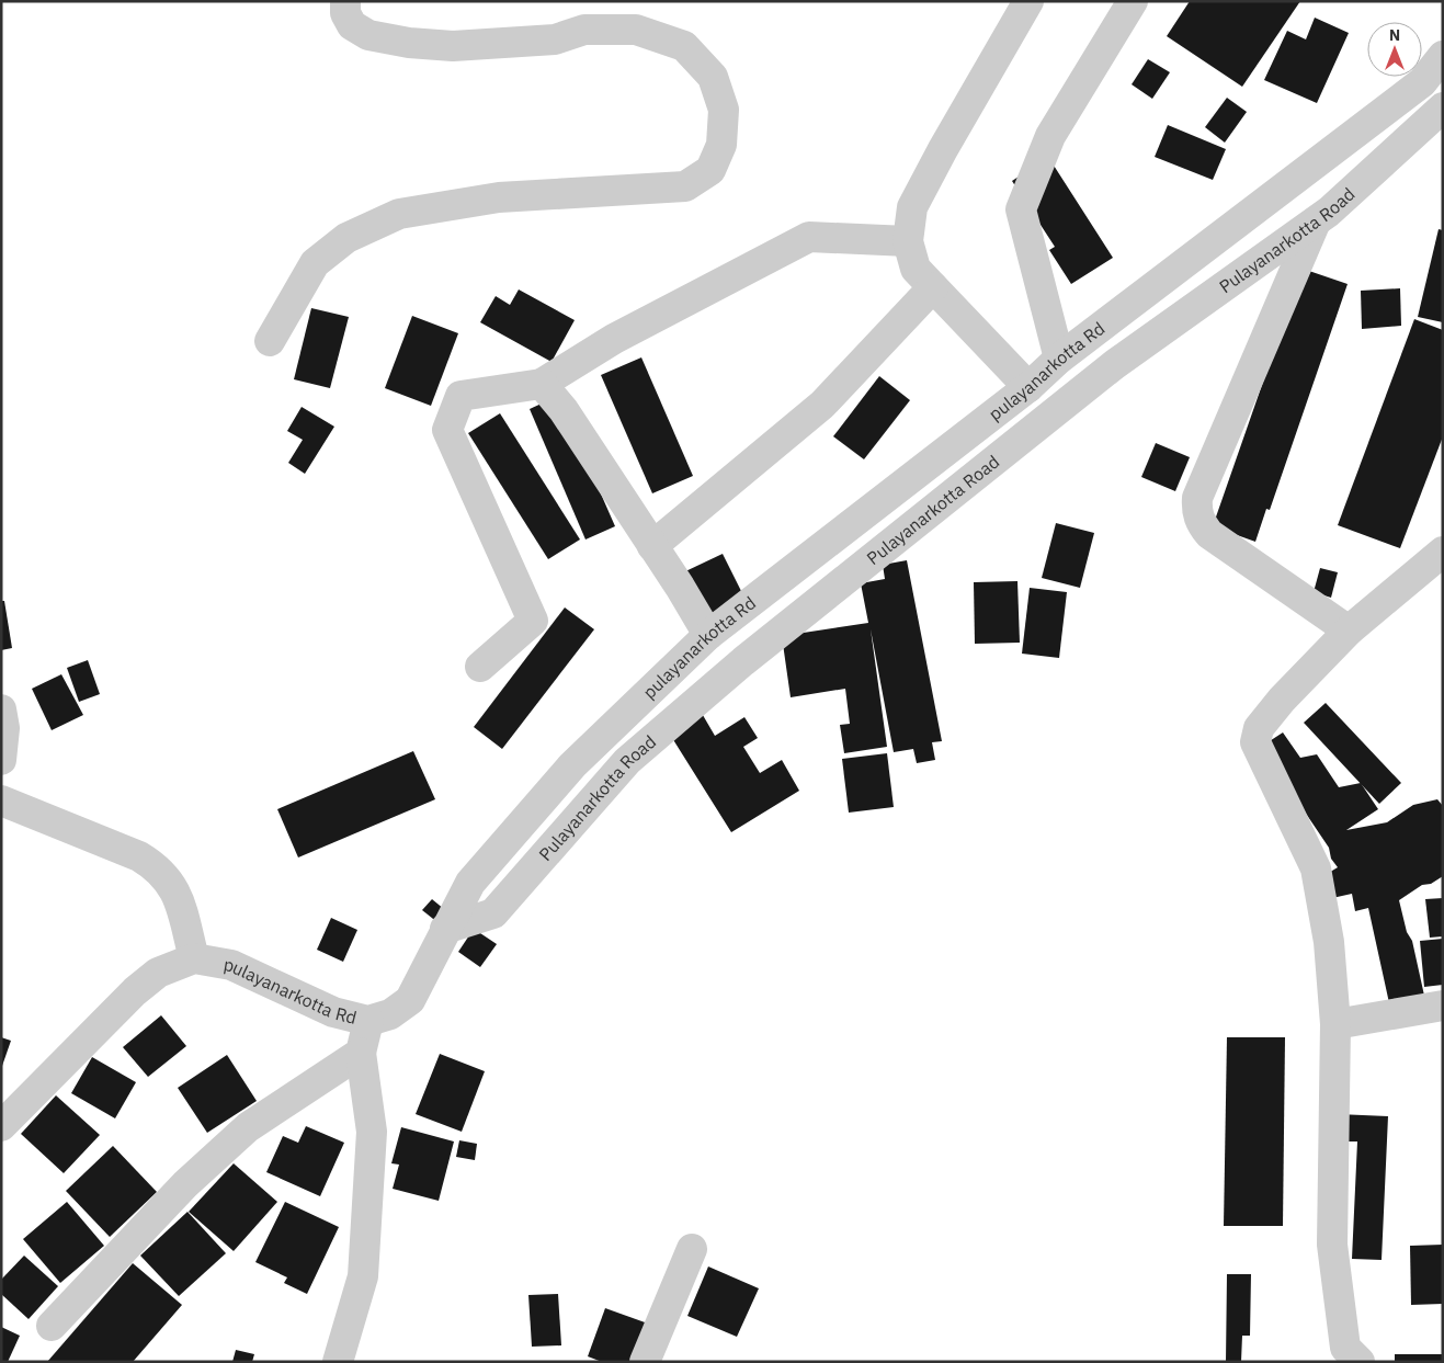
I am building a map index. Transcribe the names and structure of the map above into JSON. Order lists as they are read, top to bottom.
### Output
{
  "streets": {
    "street": ["Pulayanarkotta Road", "pulayanarkotta Rd"]
  },
  "crossings": [
    ["Pulayanarkotta Road", "pulayanarkotta Rd"]
  ],
  "north": "top"
}
